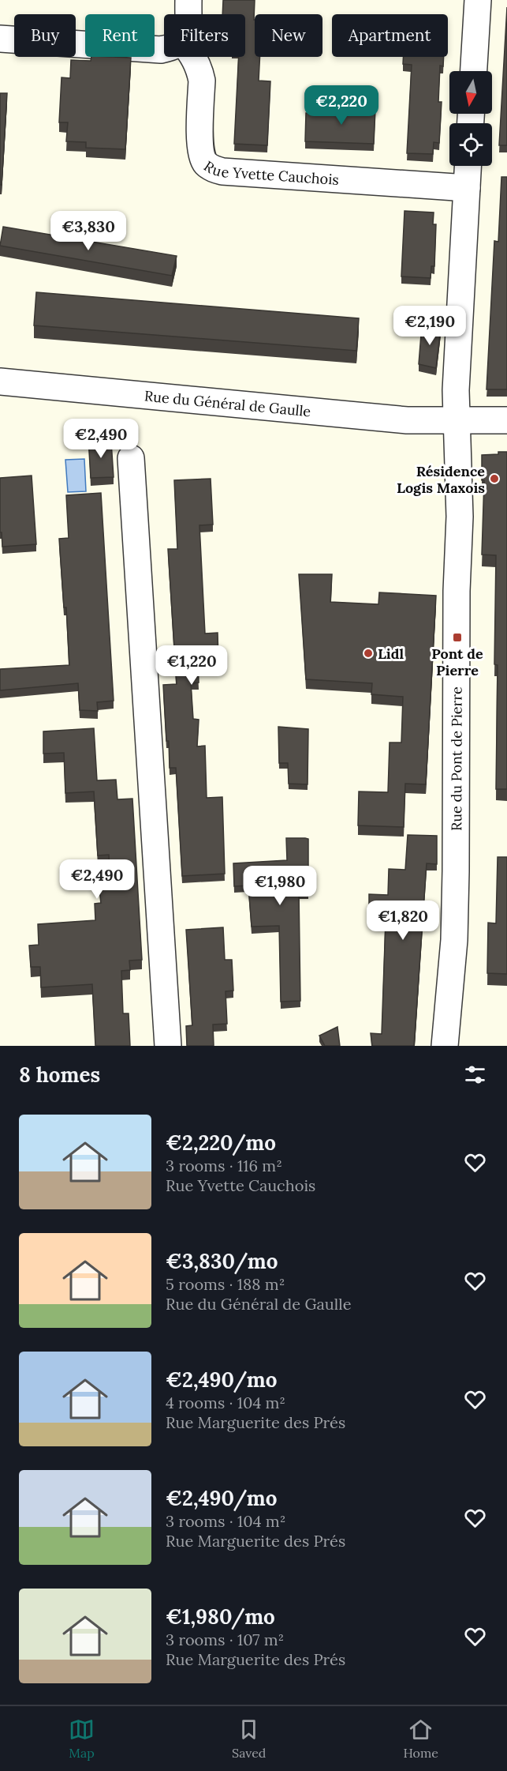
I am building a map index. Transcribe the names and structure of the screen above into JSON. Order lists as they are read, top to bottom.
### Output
{
  "streets": {
    "street": ["Rue Yvette Cauchois", "Rue du Général de Gaulle", "Rue du Pont de Pierre"]
  },
  "crossings": [
    ["Rue Yvette Cauchois", "Rue du Pont de Pierre"],
    ["Rue du Général de Gaulle", "Rue du Pont de Pierre"]
  ],
  "places": {
    "other": ["Résidence Logis Maxois", "Lidl"],
    "transit": ["Pont de Pierre"]
  },
  "north": "bottom",
  "page": {
    "chip": [
      "Buy",
      "Rent",
      "Filters",
      "New",
      "Apartment"
    ],
    "price": [
      "€2,220",
      "€3,830",
      "€2,190",
      "€2,490",
      "€1,220",
      "€2,490",
      "€1,980",
      "€1,820"
    ],
    "heading": "8 homes",
    "list": [
      {
        "name": "€2,220/mo",
        "note": "3 rooms · 116 m² · Rue Yvette Cauchois"
      },
      {
        "name": "€3,830/mo",
        "note": "5 rooms · 188 m² · Rue du Général de Gaulle"
      },
      {
        "name": "€2,490/mo",
        "note": "4 rooms · 104 m² · Rue Marguerite des Prés"
      },
      {
        "name": "€2,490/mo",
        "note": "3 rooms · 104 m² · Rue Marguerite des Prés"
      },
      {
        "name": "€1,980/mo",
        "note": "3 rooms · 107 m² · Rue Marguerite des Prés"
      }
    ],
    "tabs": ["Map", "Saved", "Home"]
  }
}
